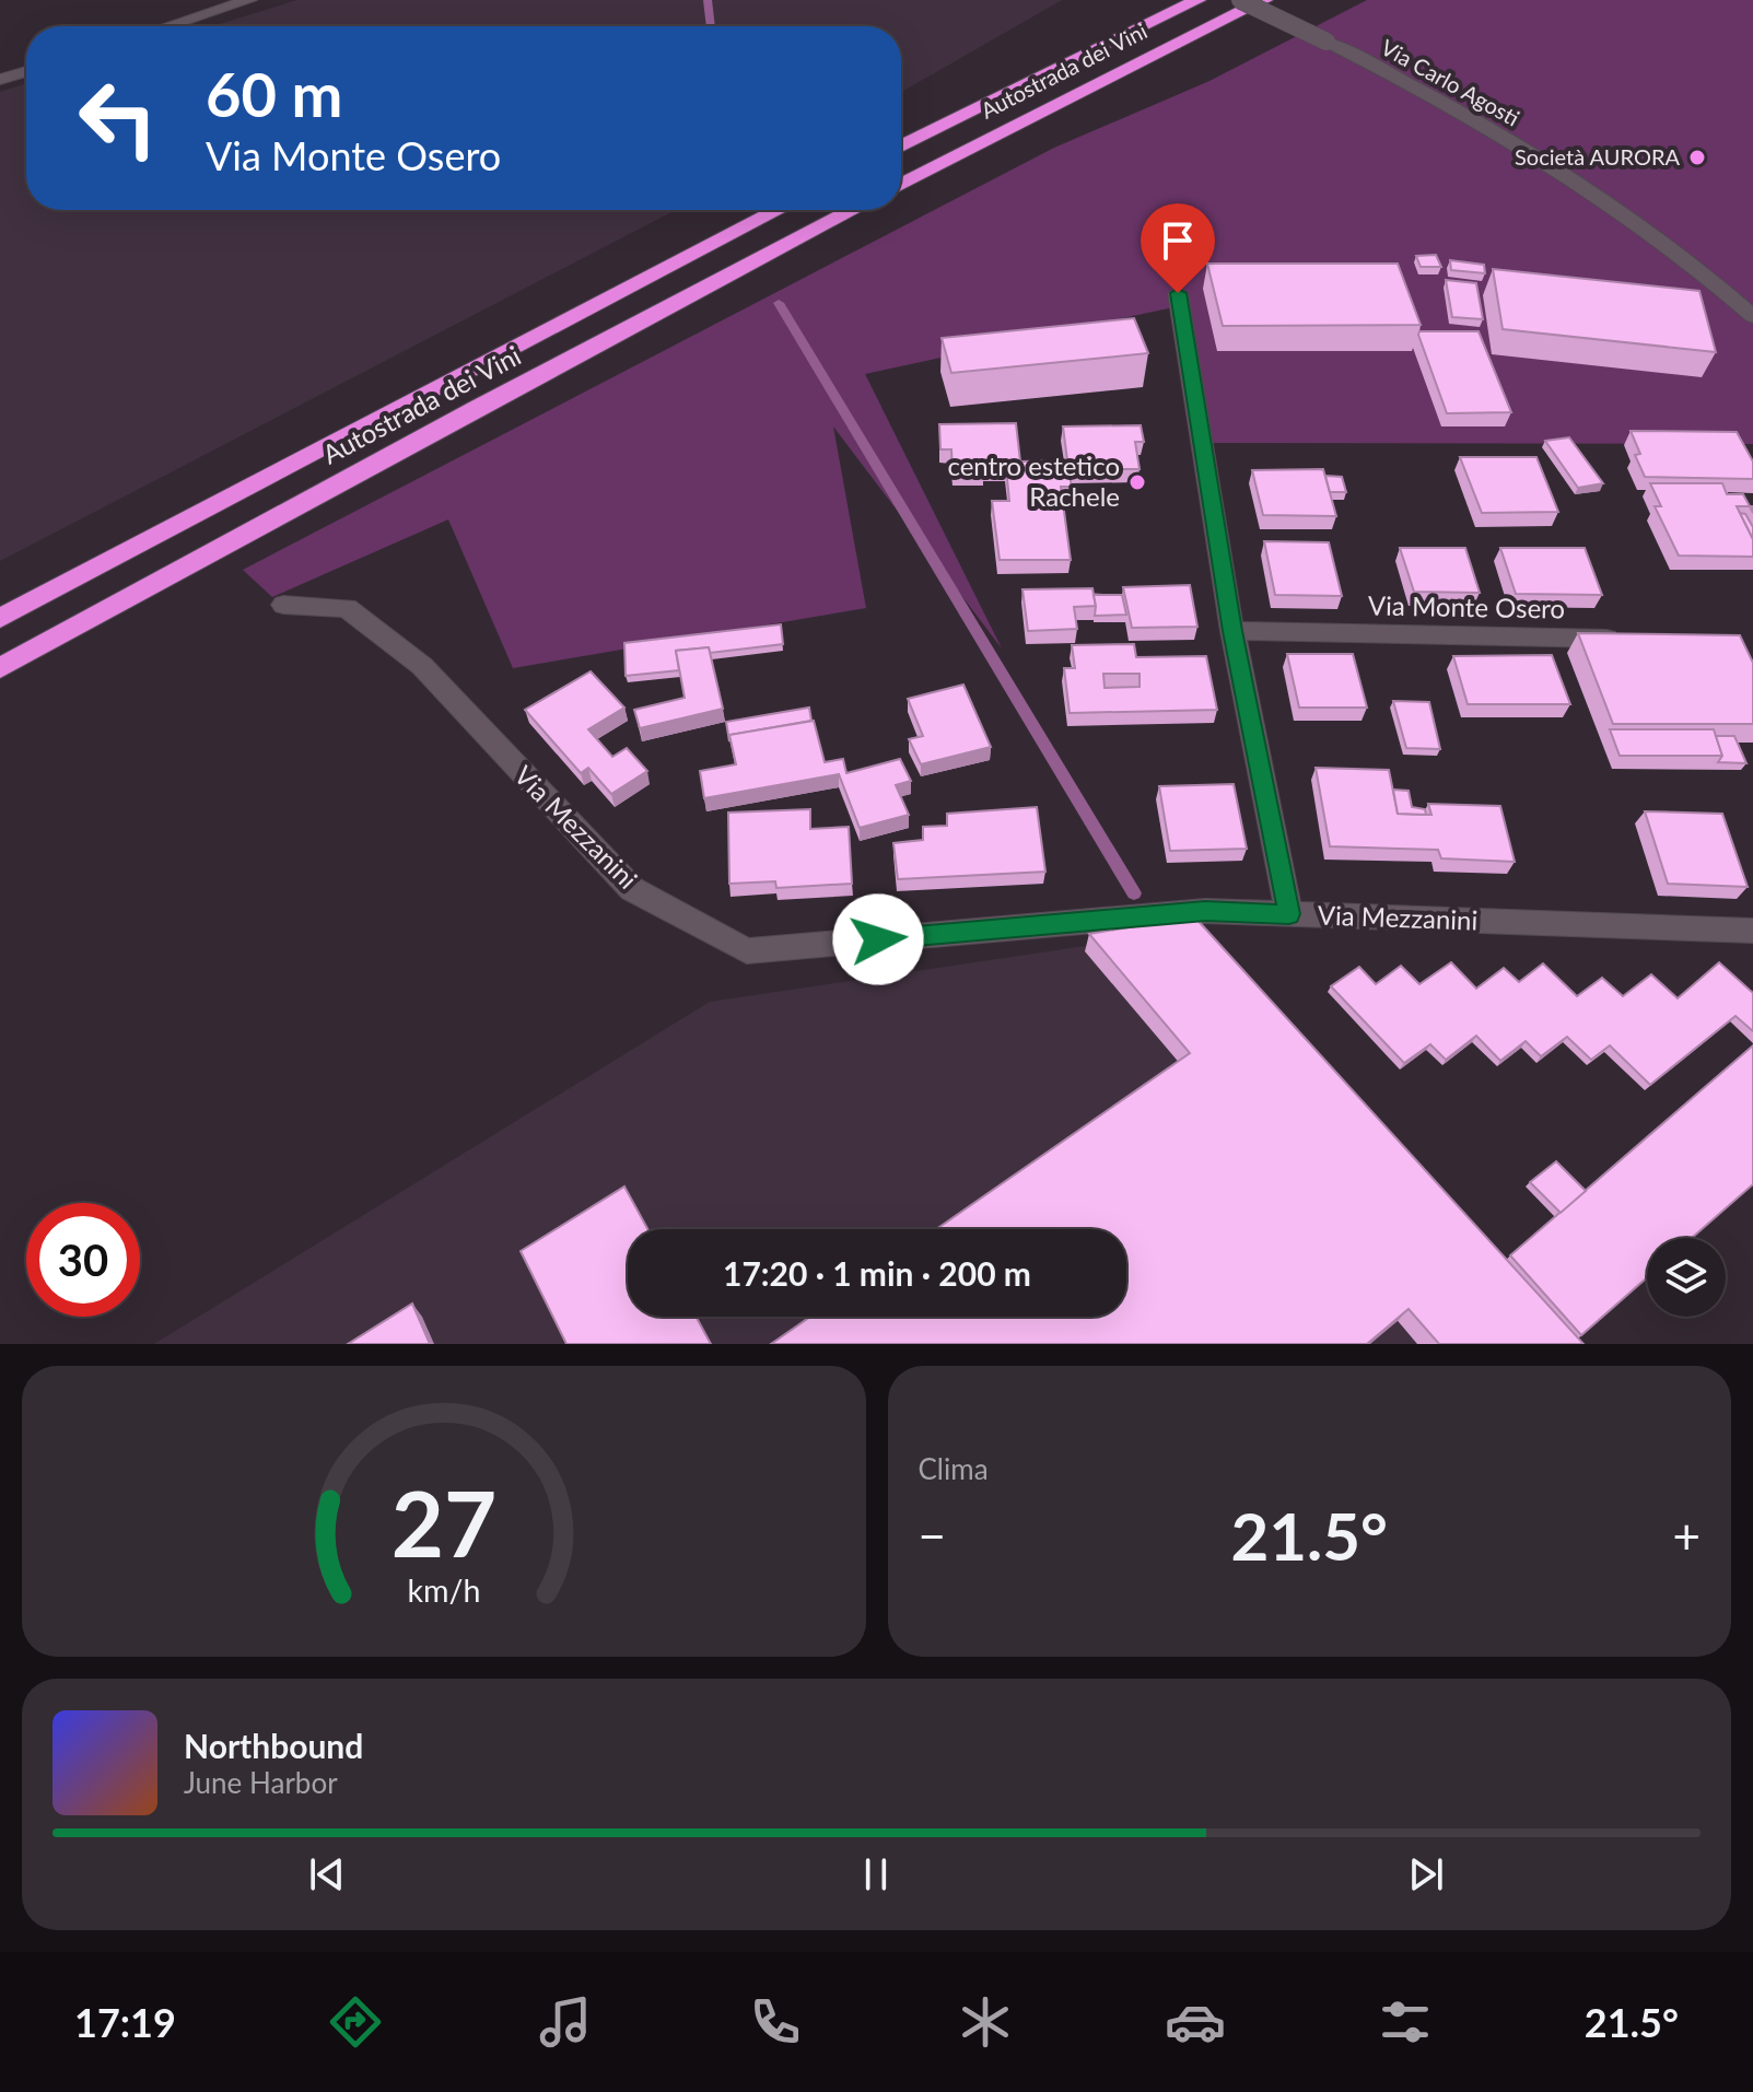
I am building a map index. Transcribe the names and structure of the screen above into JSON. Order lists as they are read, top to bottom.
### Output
{
  "streets": {
    "highway": ["Autostrada dei Vini"],
    "street": ["Via Carlo Agosti", "Via Monte Osero", "Via Mezzanini"]
  },
  "places": ["Società AURORA", "centro estetico Rachele"],
  "page": {
    "turn": ["60 m", "Via Monte Osero"],
    "limit": "30",
    "trip": "17:20 · 1 min · 200 m",
    "tile": "Clima",
    "heat": ["−", "21.5°", "+"],
    "song": ["Northbound", "June Harbor"],
    "tabs": ["17:19", "21.5°"],
    "gauge": ["27", "km/h"]
  }
}
